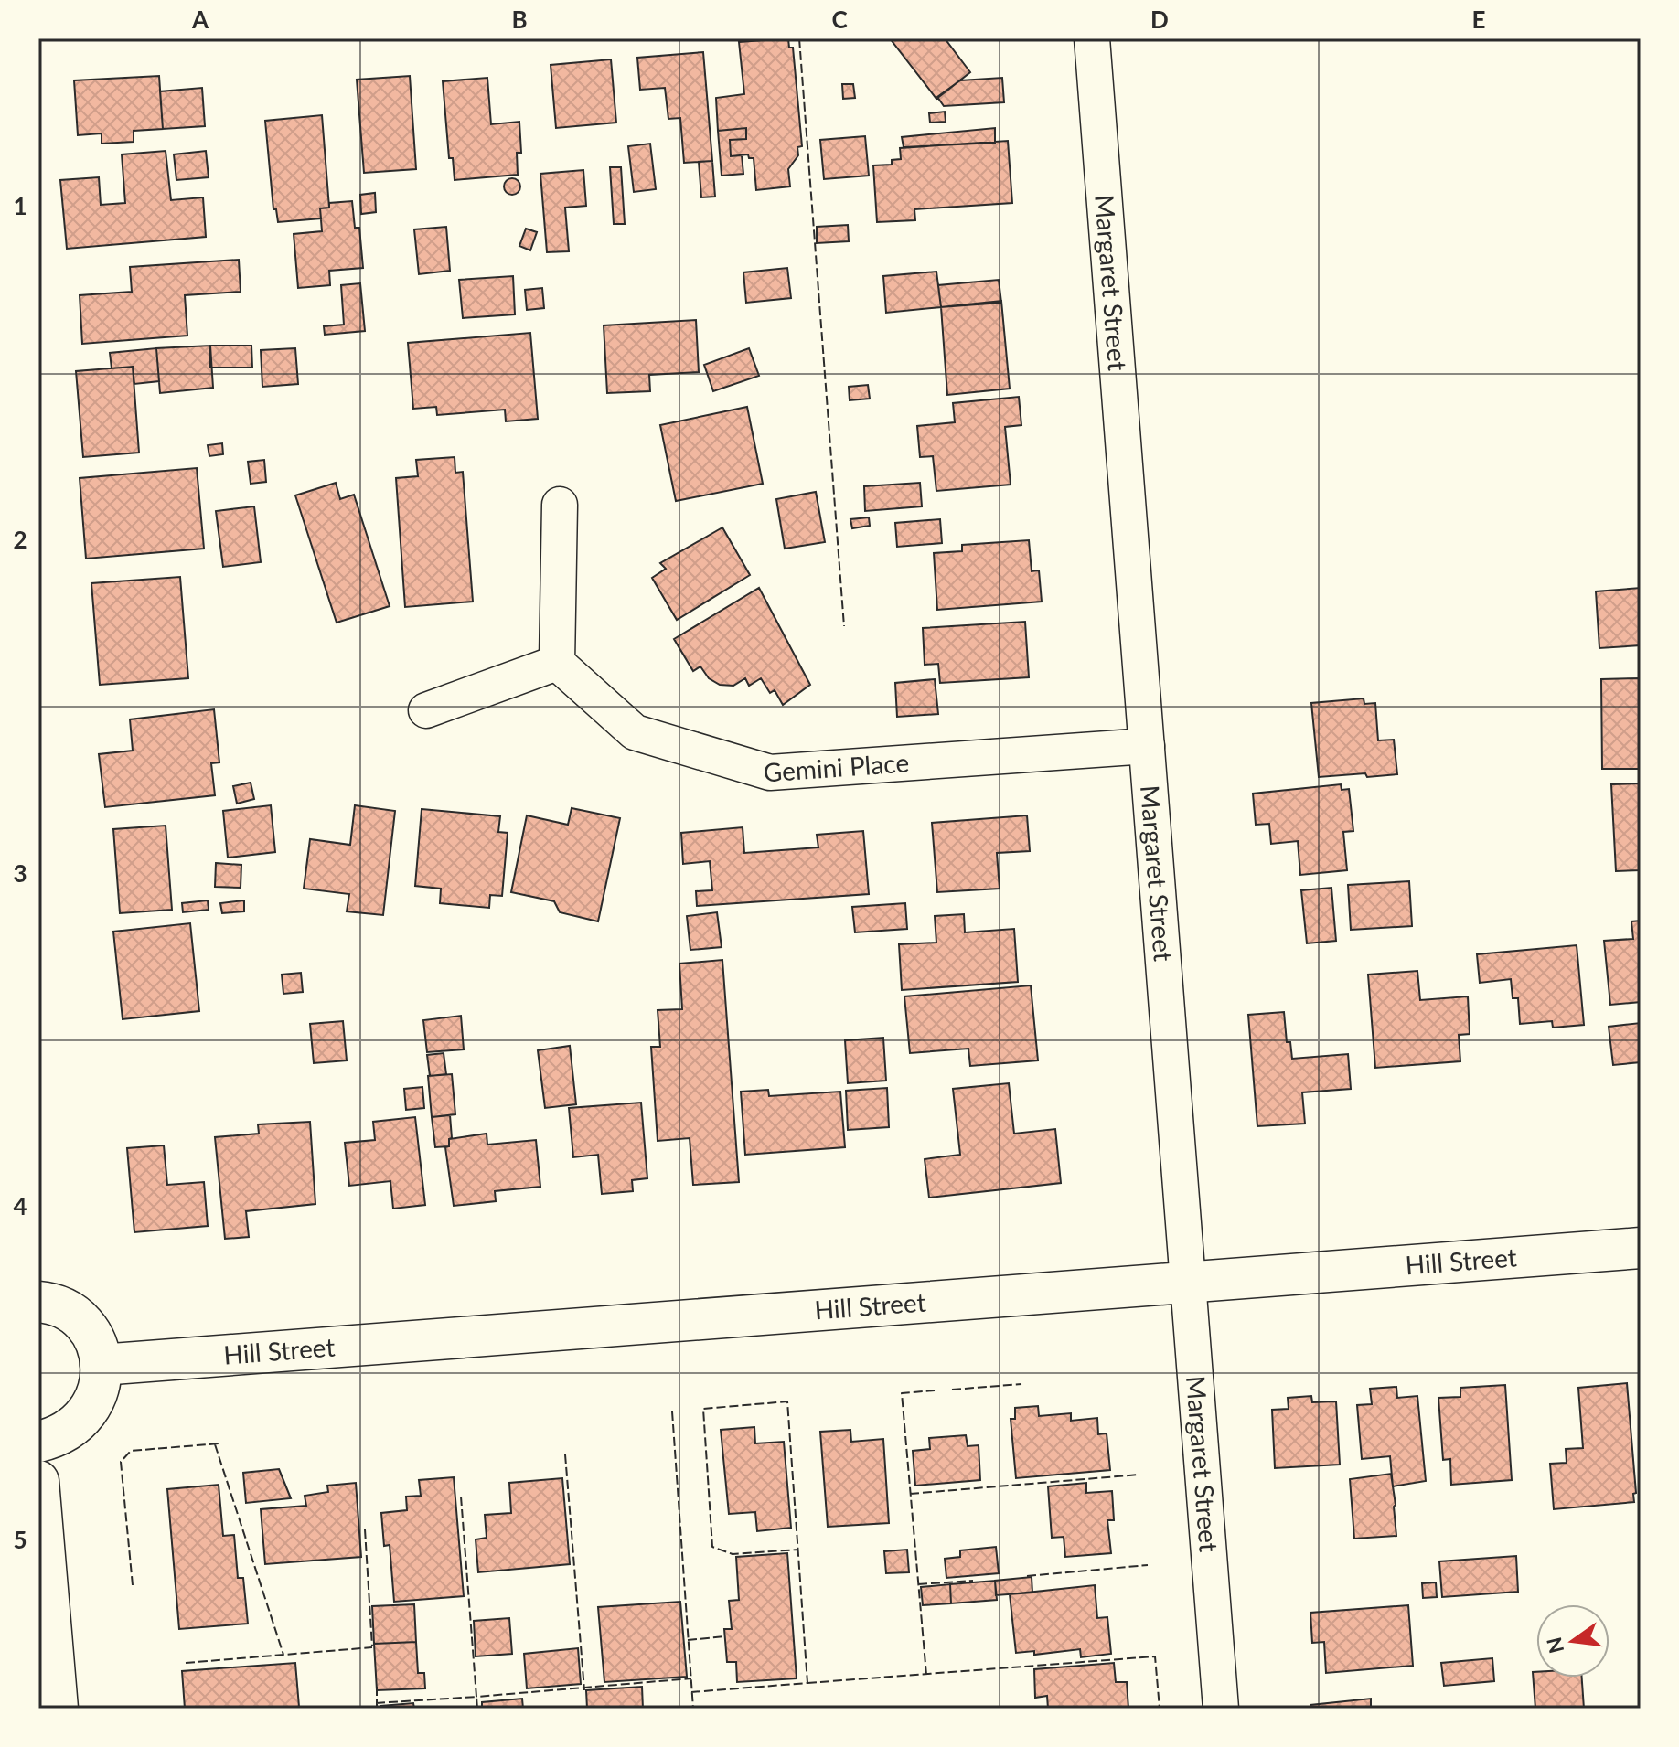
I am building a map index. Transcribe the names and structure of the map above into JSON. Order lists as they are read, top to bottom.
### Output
{
  "streets": {
    "main road": ["Hill Street"],
    "street": ["Margaret Street", "Gemini Place"]
  },
  "crossings": [
    ["Margaret Street", "Gemini Place"],
    ["Margaret Street", "Hill Street"]
  ],
  "north": "left",
  "grid": {
    "columns": [
      "A",
      "B",
      "C",
      "D",
      "E"
    ],
    "rows": [
      "1",
      "2",
      "3",
      "4",
      "5"
    ]
  }
}
